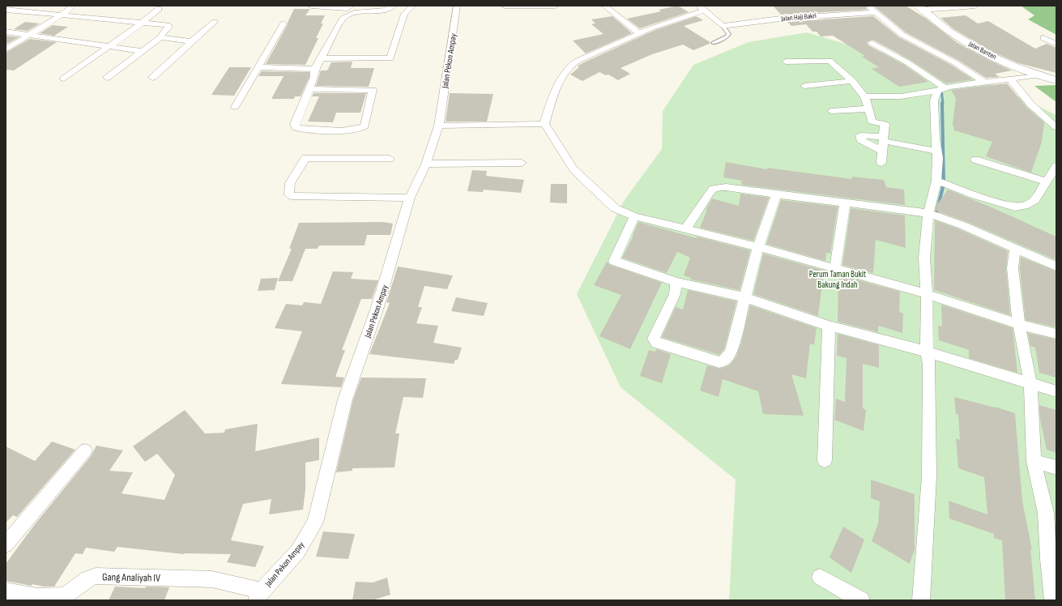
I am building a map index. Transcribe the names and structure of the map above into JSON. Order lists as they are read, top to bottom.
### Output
{
  "streets": {
    "street": [
      "Jalan Haji Bakri",
      "Jalan Banten",
      "Jalan Pekon Ampay",
      "Gang Analiyah IV"
    ]
  },
  "crossings": [
    ["Jalan Pekon Ampay", "Gang Analiyah IV"]
  ],
  "parks": ["Perum Taman Bukit Bakung Indah"]
}
